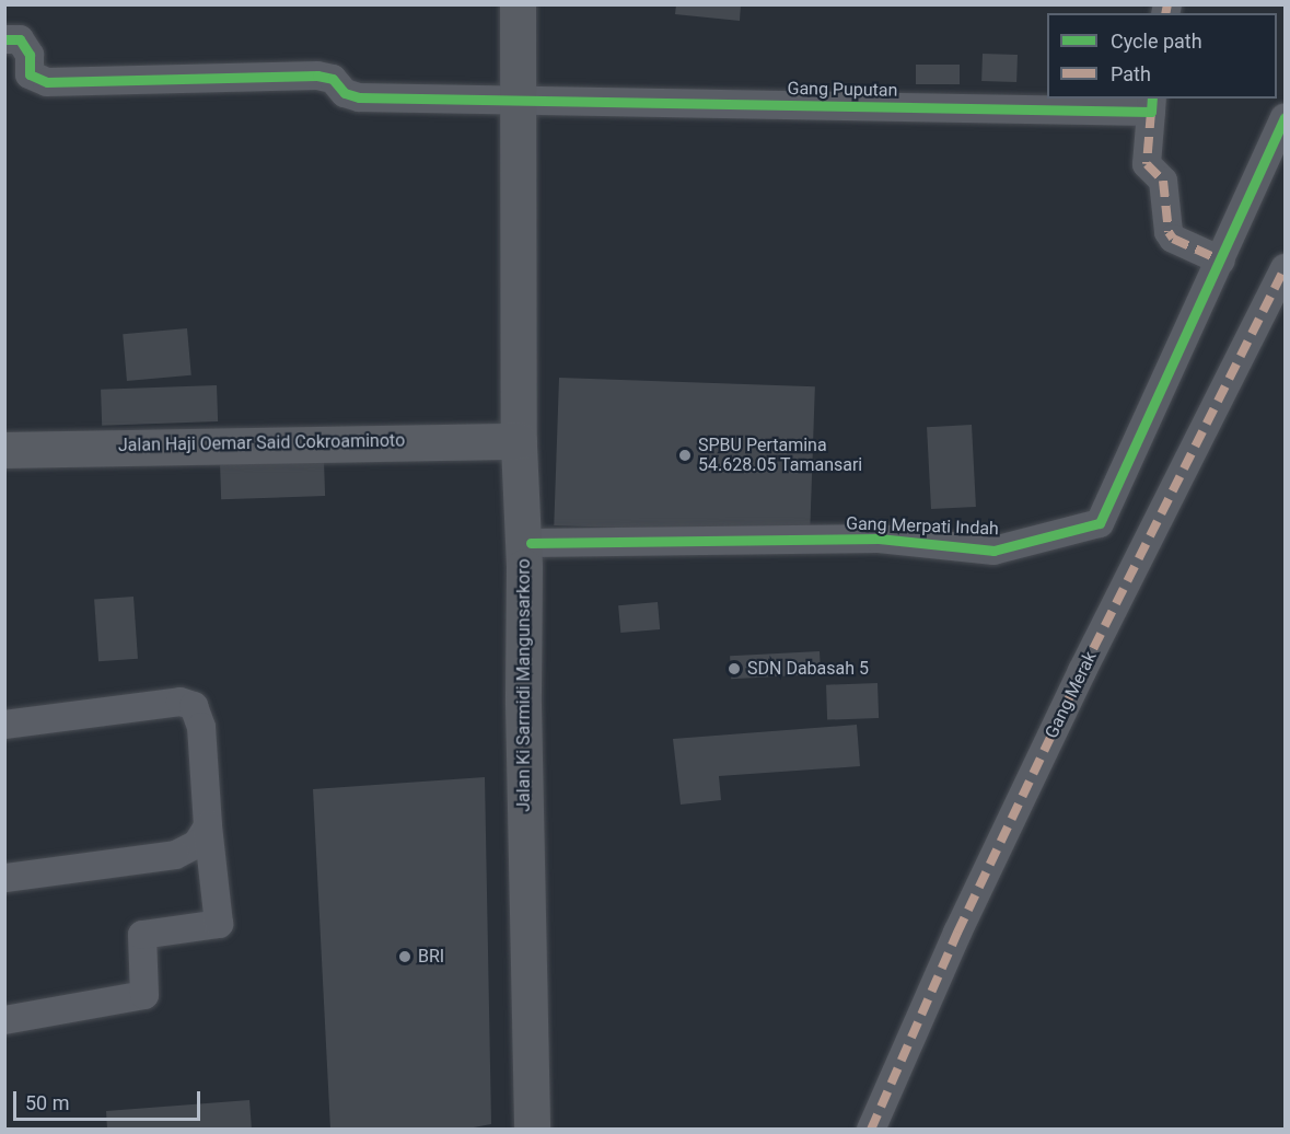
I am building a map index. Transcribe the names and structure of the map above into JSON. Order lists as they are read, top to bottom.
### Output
{
  "streets": {
    "main road": ["Jalan Haji Oemar Said Cokroaminoto", "Jalan Ki Sarmidi Mangunsarkoro"],
    "street": ["Gang Puputan", "Gang Merpati Indah", "Gang Merak"]
  },
  "crossings": [
    ["Gang Puputan", "Jalan Ki Sarmidi Mangunsarkoro"],
    ["Jalan Haji Oemar Said Cokroaminoto", "Jalan Ki Sarmidi Mangunsarkoro"]
  ],
  "places": ["SPBU Pertamina 54.628.05 Tamansari", "SDN Dabasah 5", "BRI"],
  "legend": ["Cycle path", "Path"],
  "scale_bar": "50 m"
}
